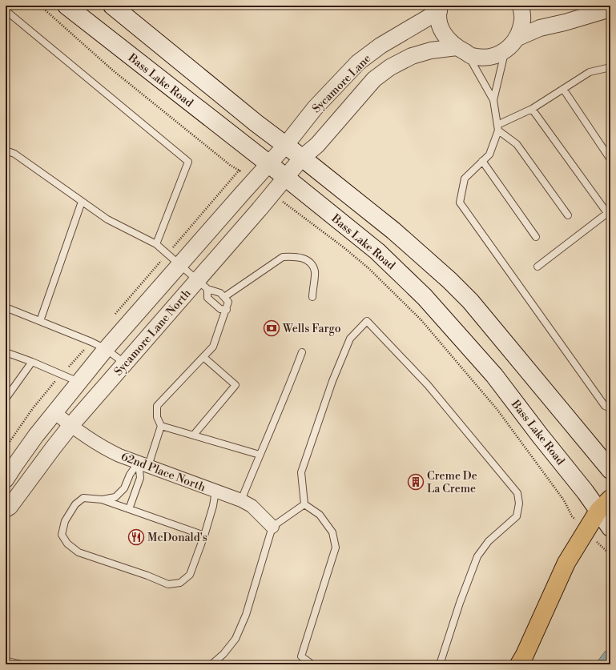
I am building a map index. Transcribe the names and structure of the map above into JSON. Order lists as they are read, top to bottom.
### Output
{
  "streets": {
    "main road": ["Bass Lake Road"],
    "street": ["Sycamore Lane", "Sycamore Lane North", "62nd Place North"]
  },
  "crossings": [
    ["Bass Lake Road", "Sycamore Lane North"],
    ["Sycamore Lane", "Sycamore Lane North"],
    ["Sycamore Lane North", "62nd Place North"]
  ],
  "places": {
    "bank": ["Wells Fargo"],
    "building": ["Creme De La Creme"],
    "restaurant": ["McDonald's"]
  }
}
